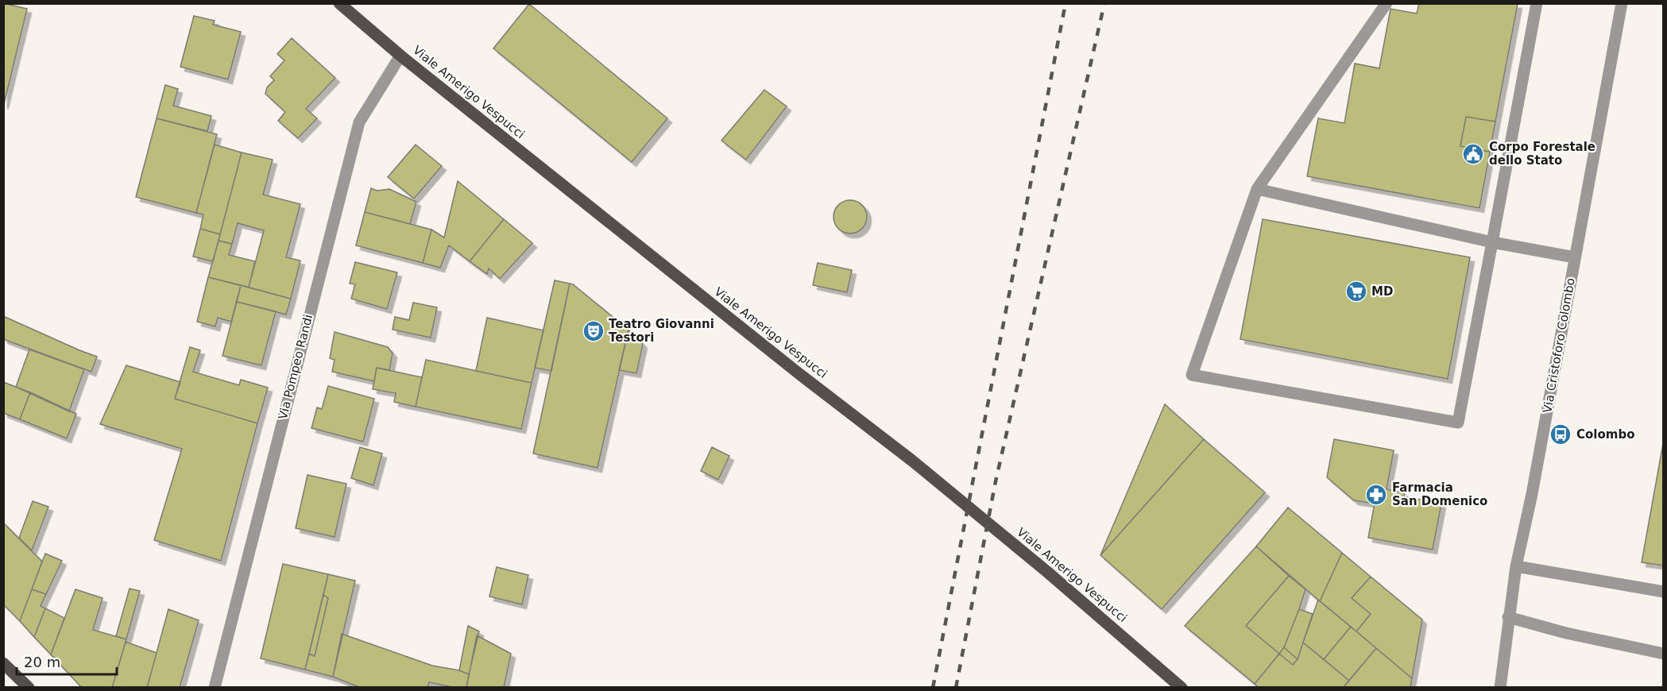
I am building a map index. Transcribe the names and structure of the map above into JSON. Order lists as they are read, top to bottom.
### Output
{
  "streets": {
    "main road": ["Viale Amerigo Vespucci"],
    "street": ["Via Cristoforo Colombo", "Via Pompeo Randi"]
  },
  "crossings": [
    ["Viale Amerigo Vespucci", "Via Pompeo Randi"]
  ],
  "places": {
    "public building": ["Corpo Forestale dello Stato"],
    "supermarket": ["MD"],
    "theatre": ["Teatro Giovanni Testori"],
    "bus stop": ["Colombo"],
    "pharmacy": ["Farmacia San Domenico"]
  },
  "scale_bar": "20 m"
}
